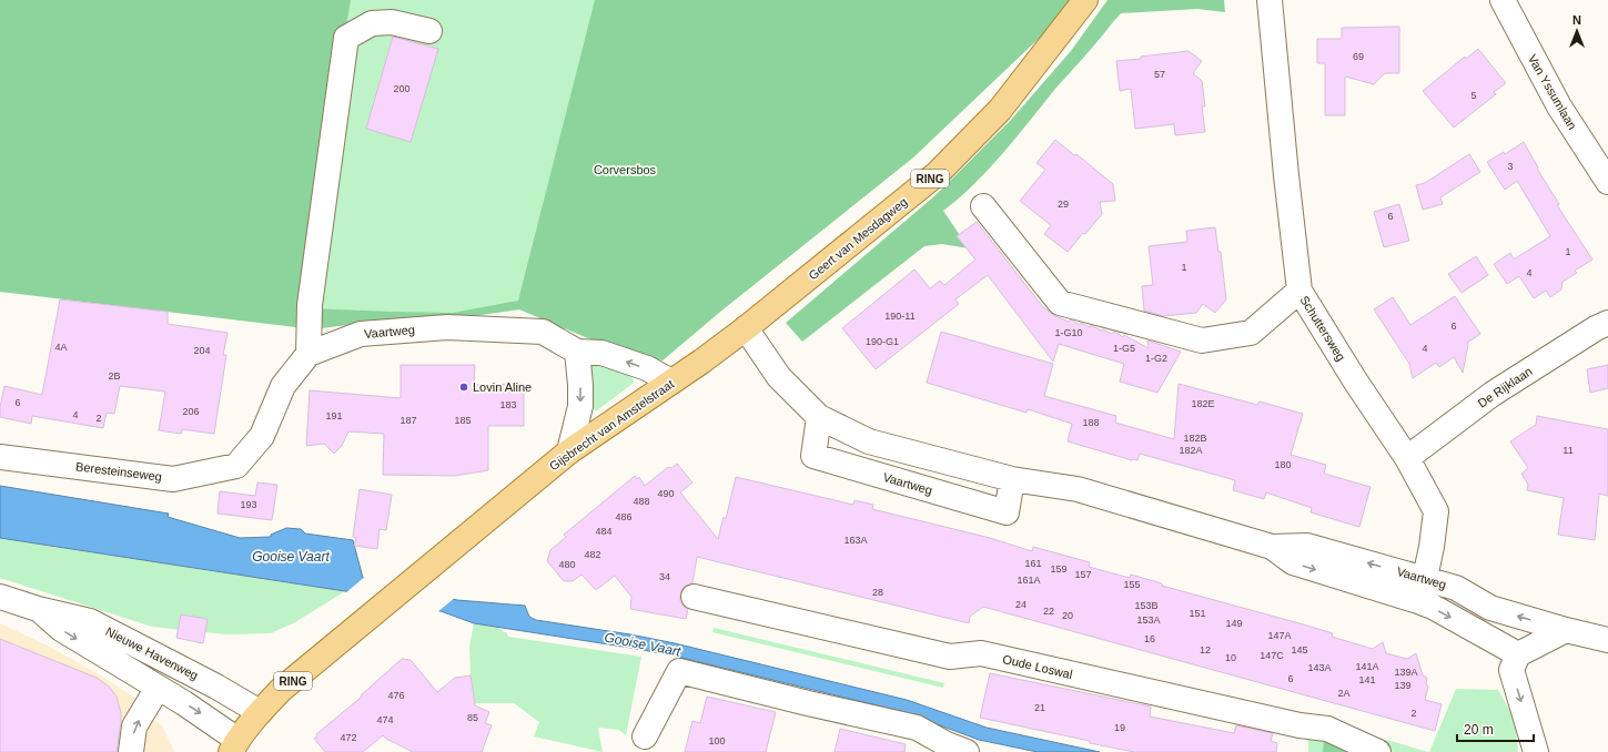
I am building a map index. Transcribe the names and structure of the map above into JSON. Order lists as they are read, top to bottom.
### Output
{
  "streets": {
    "main road": ["RING", "Geert van Mesdagweg", "Gijsbrecht van Amstelstraat"],
    "street": [
      "Van Yssumlaan",
      "Schuttersweg",
      "Vaartweg",
      "De Rijklaan",
      "Beresteinseweg",
      "Nieuwe Havenweg",
      "Oude Loswal"
    ]
  },
  "crossings": [
    ["RING", "Gijsbrecht van Amstelstraat"],
    ["RING", "Nieuwe Havenweg"],
    ["Geert van Mesdagweg", "Vaartweg"],
    ["Geert van Mesdagweg", "Gijsbrecht van Amstelstraat"],
    ["Schuttersweg", "Vaartweg"],
    ["Schuttersweg", "De Rijklaan"],
    ["Vaartweg", "Gijsbrecht van Amstelstraat"],
    ["Vaartweg", "Beresteinseweg"],
    ["Gijsbrecht van Amstelstraat", "Nieuwe Havenweg"]
  ],
  "water": ["Gooise Vaart"],
  "parks": ["Corversbos"],
  "places": ["Lovin Aline"],
  "house_numbers": [
    "69",
    "57",
    "200",
    "5",
    "3",
    "29",
    "6",
    "1",
    "1",
    "4",
    "190-11",
    "6",
    "1-G10",
    "190-G1",
    "4A",
    "1-G5",
    "4",
    "204",
    "1-G2",
    "2B",
    "6",
    "182E",
    "183",
    "206",
    "4",
    "191",
    "2",
    "187",
    "185",
    "188",
    "182B",
    "182A",
    "11",
    "180",
    "490",
    "488",
    "193",
    "486",
    "484",
    "163A",
    "482",
    "161",
    "480",
    "159",
    "157",
    "34",
    "161A",
    "155",
    "28",
    "24",
    "153B",
    "22",
    "151",
    "20",
    "153A",
    "149",
    "147A",
    "16",
    "12",
    "145",
    "147C",
    "10",
    "141A",
    "143A",
    "139A",
    "6",
    "141",
    "139",
    "2A",
    "476",
    "21",
    "2",
    "85",
    "474",
    "19",
    "472",
    "100"
  ],
  "scale_bar": "20 m",
  "north": "top"
}
